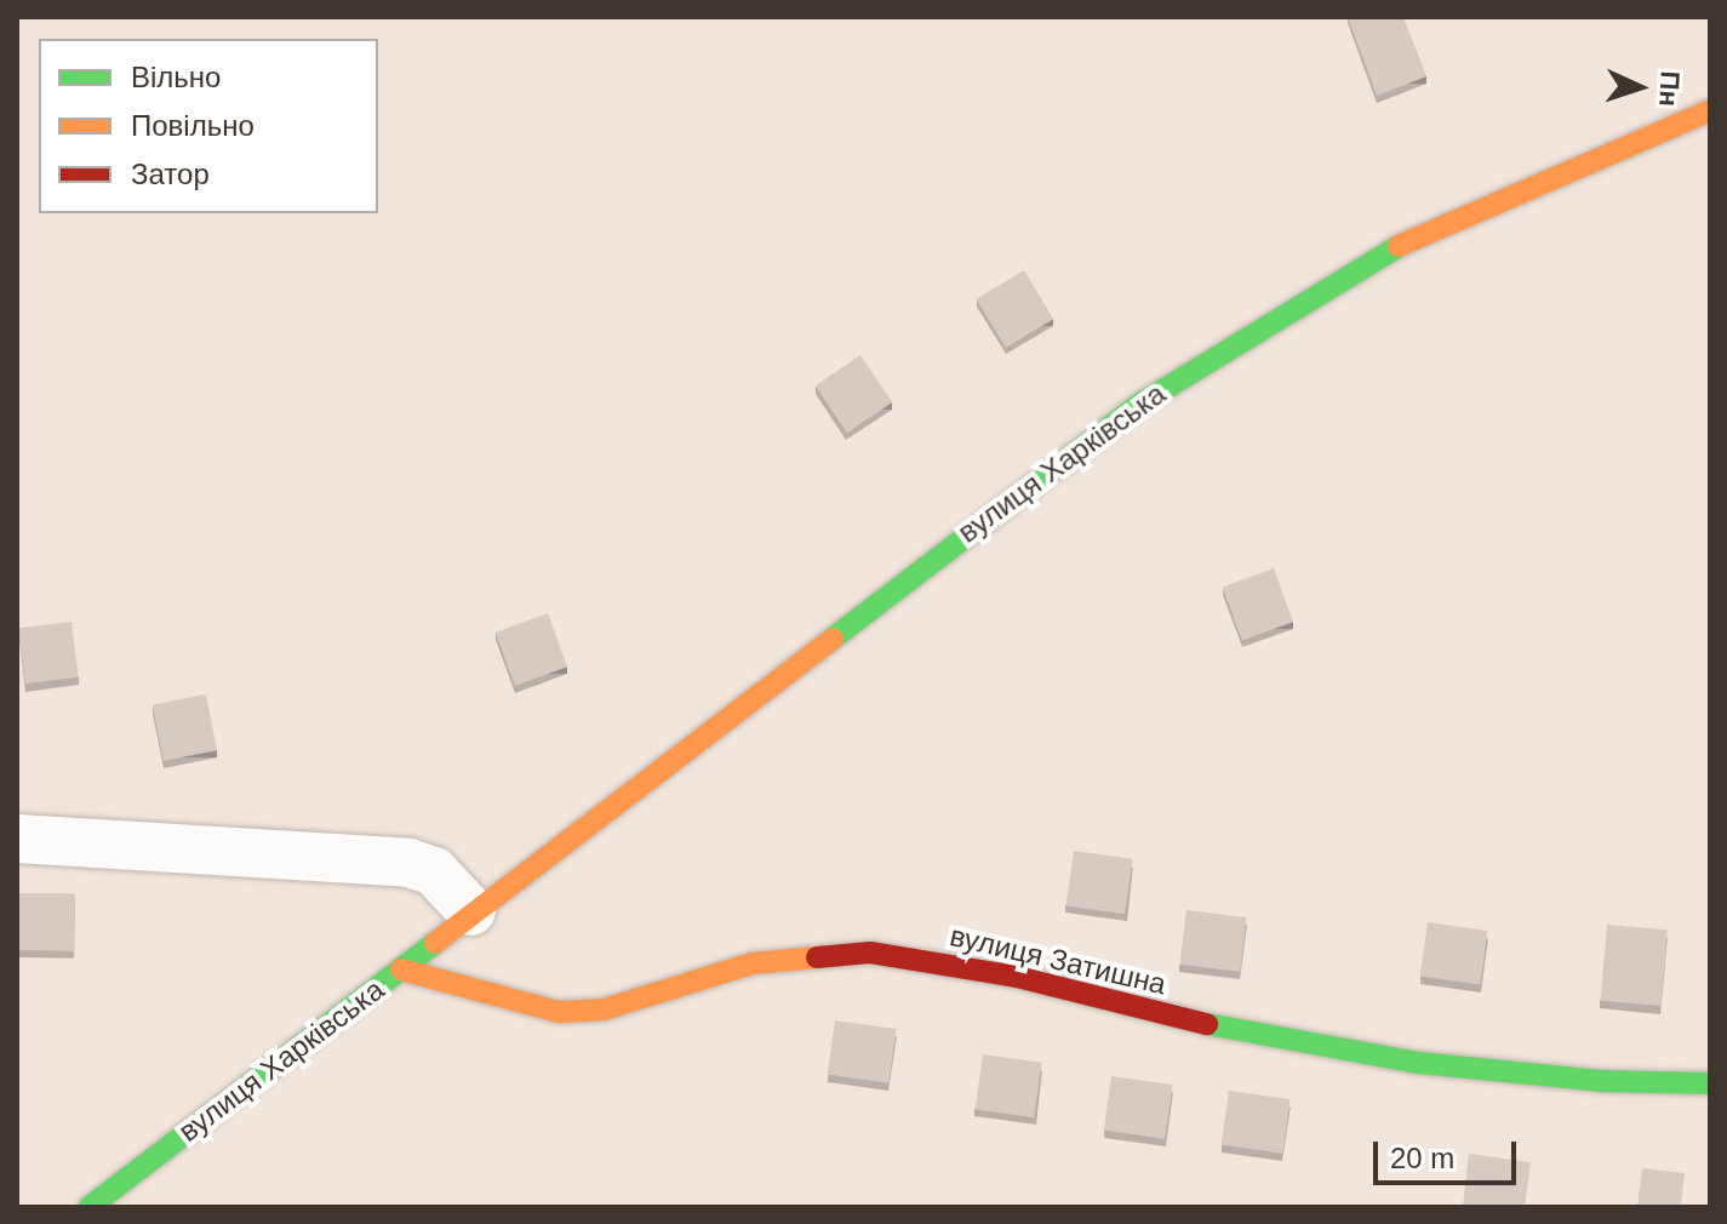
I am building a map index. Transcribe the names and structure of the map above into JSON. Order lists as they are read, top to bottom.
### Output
{
  "streets": {
    "street": ["вулиця Харківська", "вулиця Затишна"]
  },
  "crossings": [
    ["вулиця Харківська", "вулиця Затишна"]
  ],
  "legend": ["Вільно", "Повільно", "Затор"],
  "scale_bar": "20 m",
  "north": "right"
}
